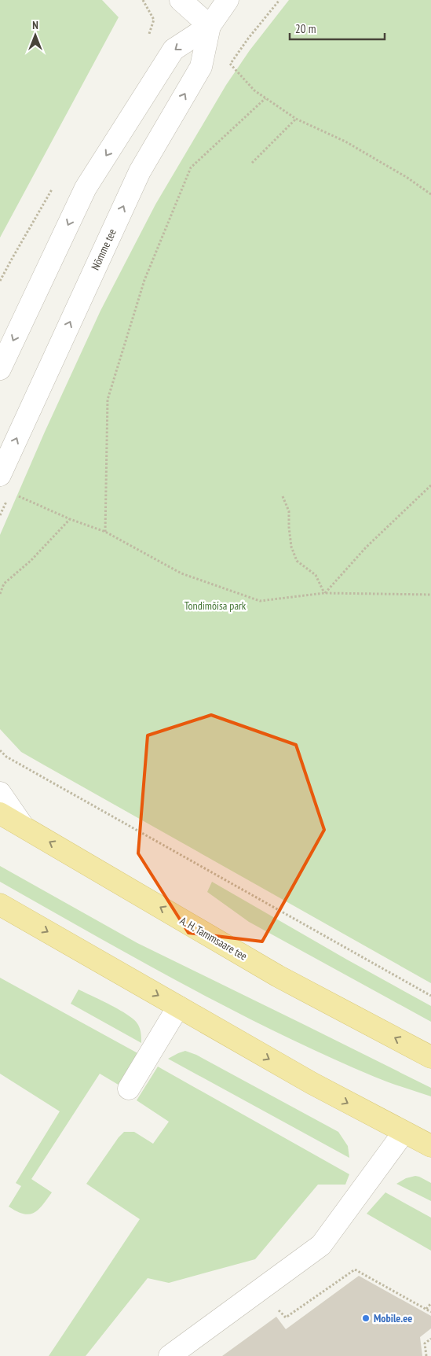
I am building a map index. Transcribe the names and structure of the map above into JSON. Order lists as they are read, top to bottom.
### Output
{
  "streets": {
    "main road": ["A. H. Tammsaare tee"],
    "street": ["Nõmme tee"]
  },
  "parks": ["Tondimõisa park"],
  "places": ["Mobile.ee"],
  "scale_bar": "20 m",
  "north": "top"
}
